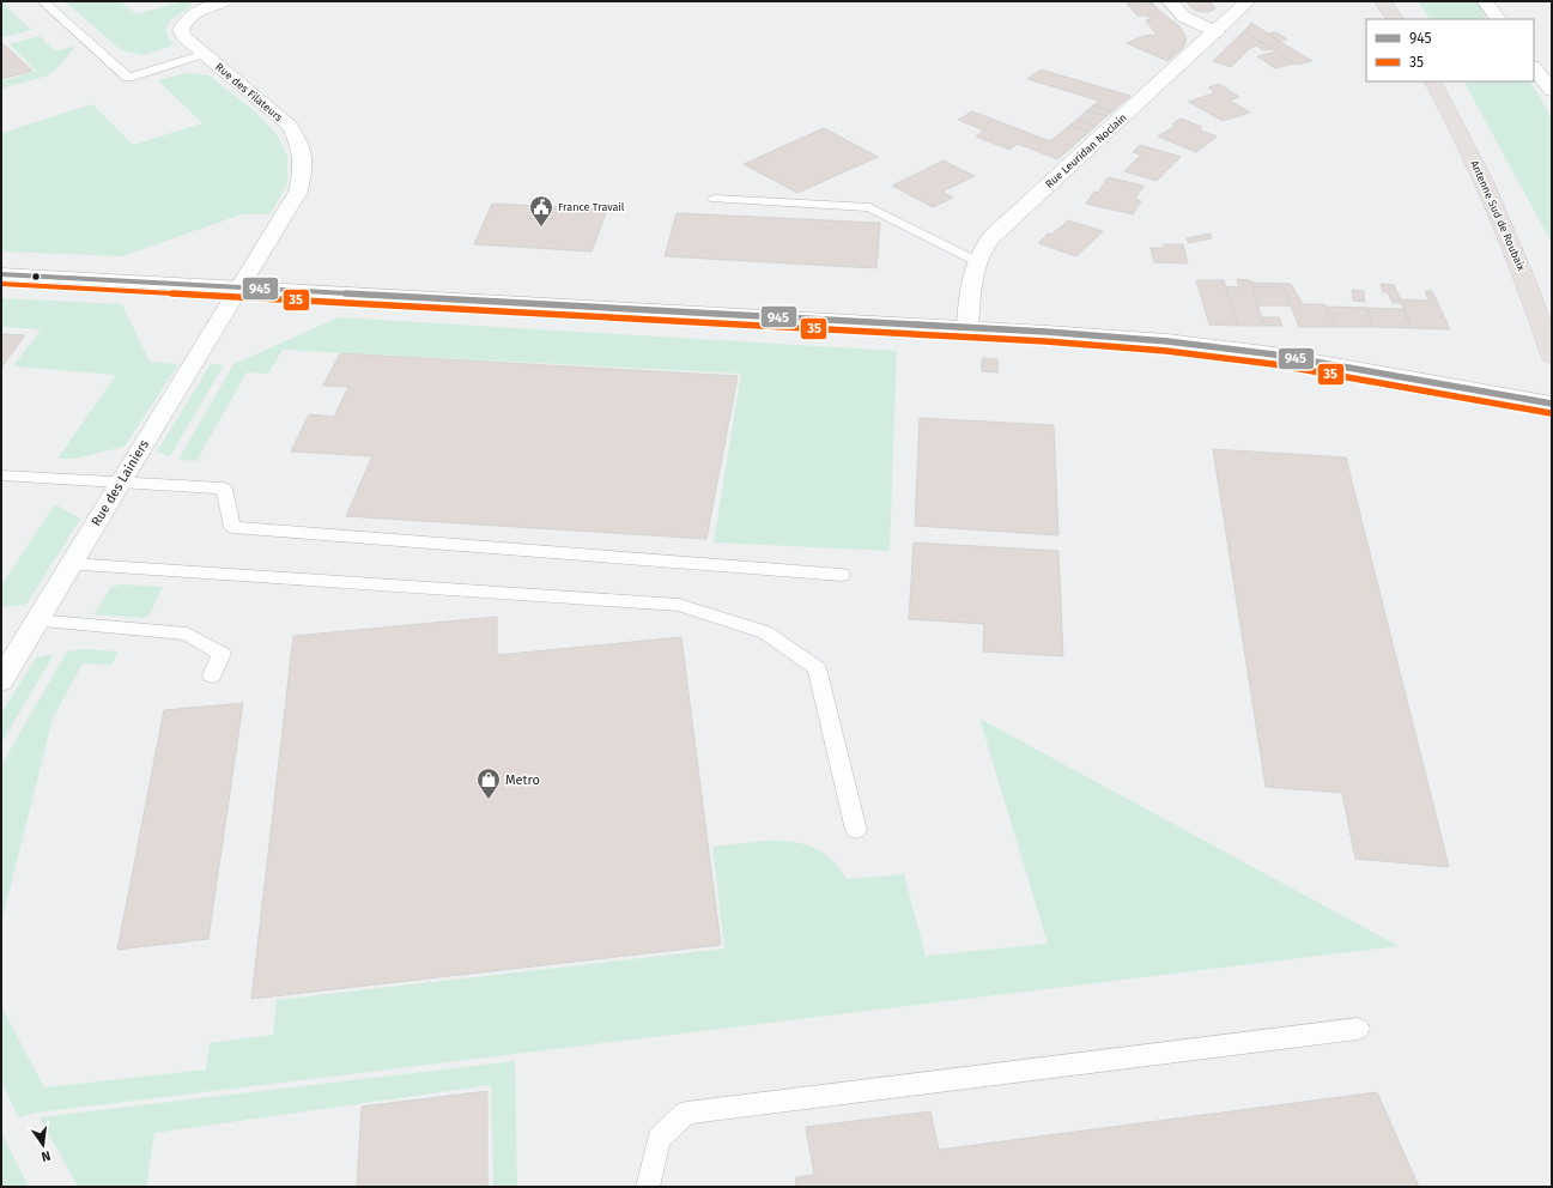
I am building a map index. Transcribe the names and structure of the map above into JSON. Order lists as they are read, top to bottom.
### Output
{
  "streets": {
    "highway": ["Antenne Sud de Roubaix"],
    "street": ["Rue des Filateurs", "Rue Leuridan Noclain", "Rue des Lainiers"]
  },
  "crossings": [
    ["Rue des Filateurs", "Rue des Lainiers"]
  ],
  "places": {
    "public building": ["France Travail"],
    "shop": ["Metro"]
  },
  "lines": ["transit line 945", "transit line 35"],
  "legend": ["945", "35"],
  "north": "bottom"
}
